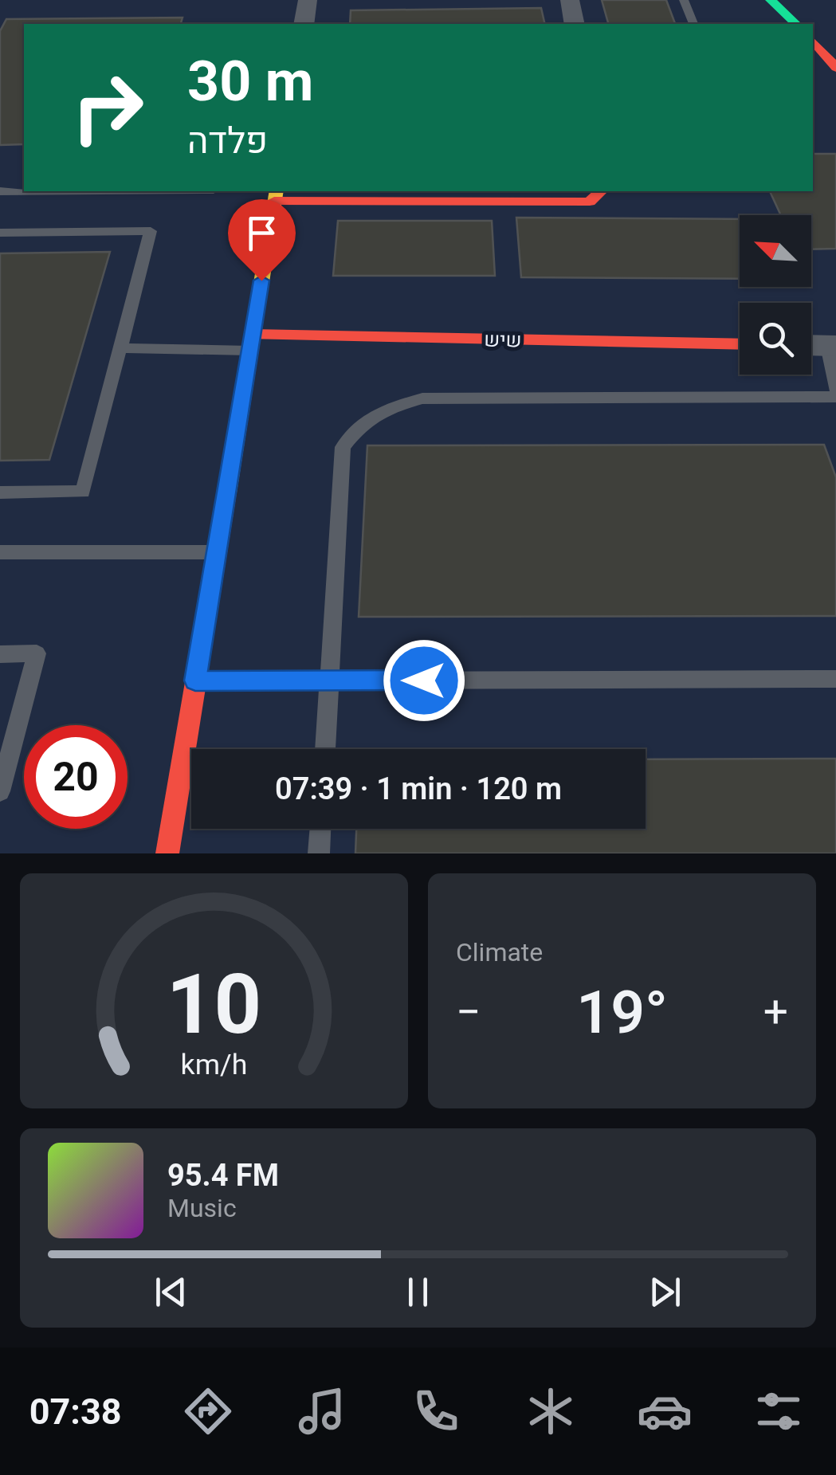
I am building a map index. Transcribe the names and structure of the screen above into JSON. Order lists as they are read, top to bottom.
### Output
{
  "streets": {
    "street": ["שיש"]
  },
  "north": "top left",
  "page": {
    "turn": ["30 m", "פלדה"],
    "limit": "20",
    "trip": "07:39 · 1 min · 120 m",
    "tile": "Climate",
    "heat": ["−", "19°", "+"],
    "song": ["95.4 FM", "Music"],
    "tabs": "07:38",
    "gauge": ["10", "km/h"]
  }
}
